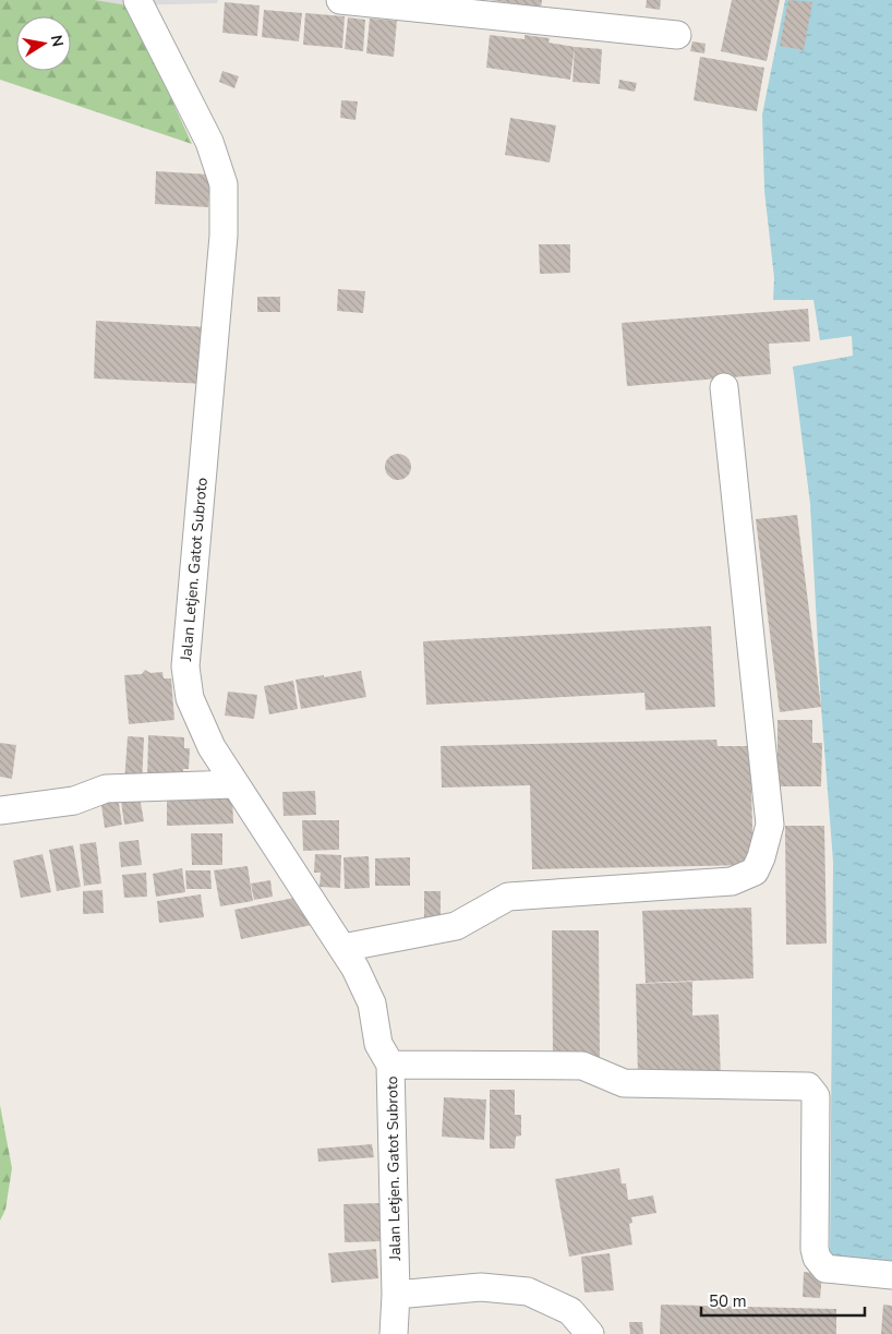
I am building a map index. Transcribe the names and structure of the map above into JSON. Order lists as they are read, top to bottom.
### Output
{
  "streets": {
    "street": ["Jalan Letjen. Gatot Subroto"]
  },
  "scale_bar": "50 m",
  "north": "right"
}
